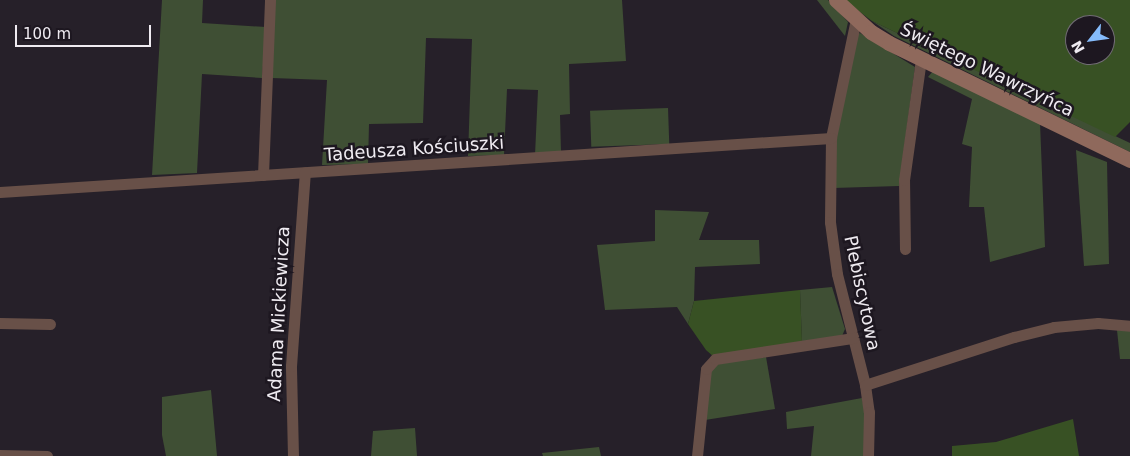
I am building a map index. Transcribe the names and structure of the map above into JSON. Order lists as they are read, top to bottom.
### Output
{
  "streets": {
    "street": [
      "Świętego Wawrzyńca",
      "Tadeusza Kościuszki",
      "Plebiscytowa",
      "Adama Mickiewicza"
    ]
  },
  "crossings": [
    ["Świętego Wawrzyńca", "Plebiscytowa"],
    ["Tadeusza Kościuszki", "Plebiscytowa"],
    ["Tadeusza Kościuszki", "Adama Mickiewicza"]
  ],
  "scale_bar": "100 m",
  "north": "bottom left"
}
